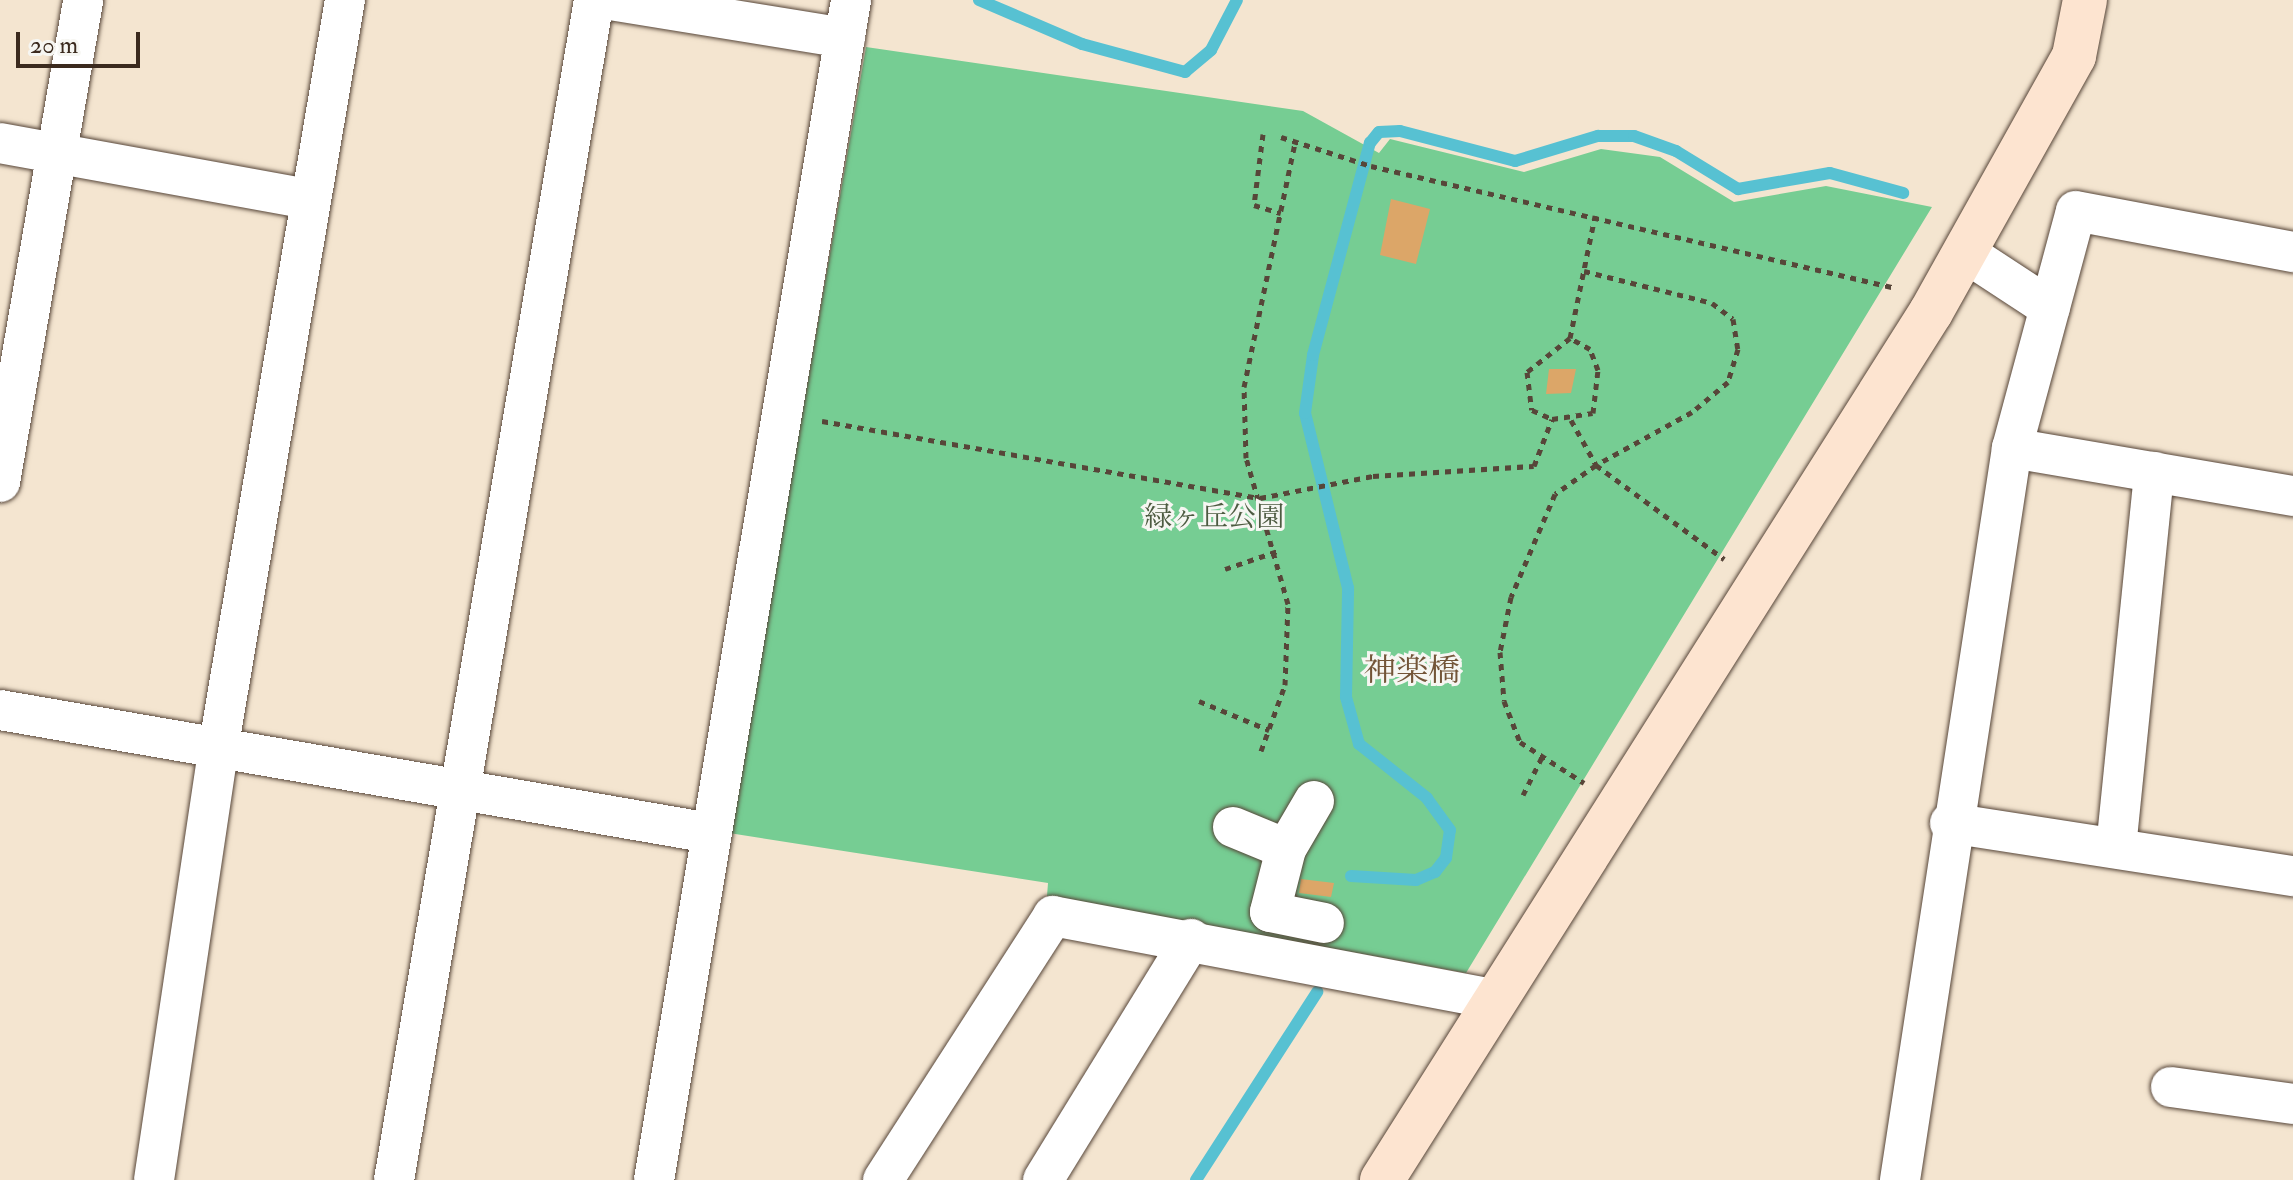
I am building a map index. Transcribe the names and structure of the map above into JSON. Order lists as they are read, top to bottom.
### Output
{
  "districts": ["神楽橋"],
  "parks": ["緑ヶ丘公園"],
  "scale_bar": "20 m"
}
